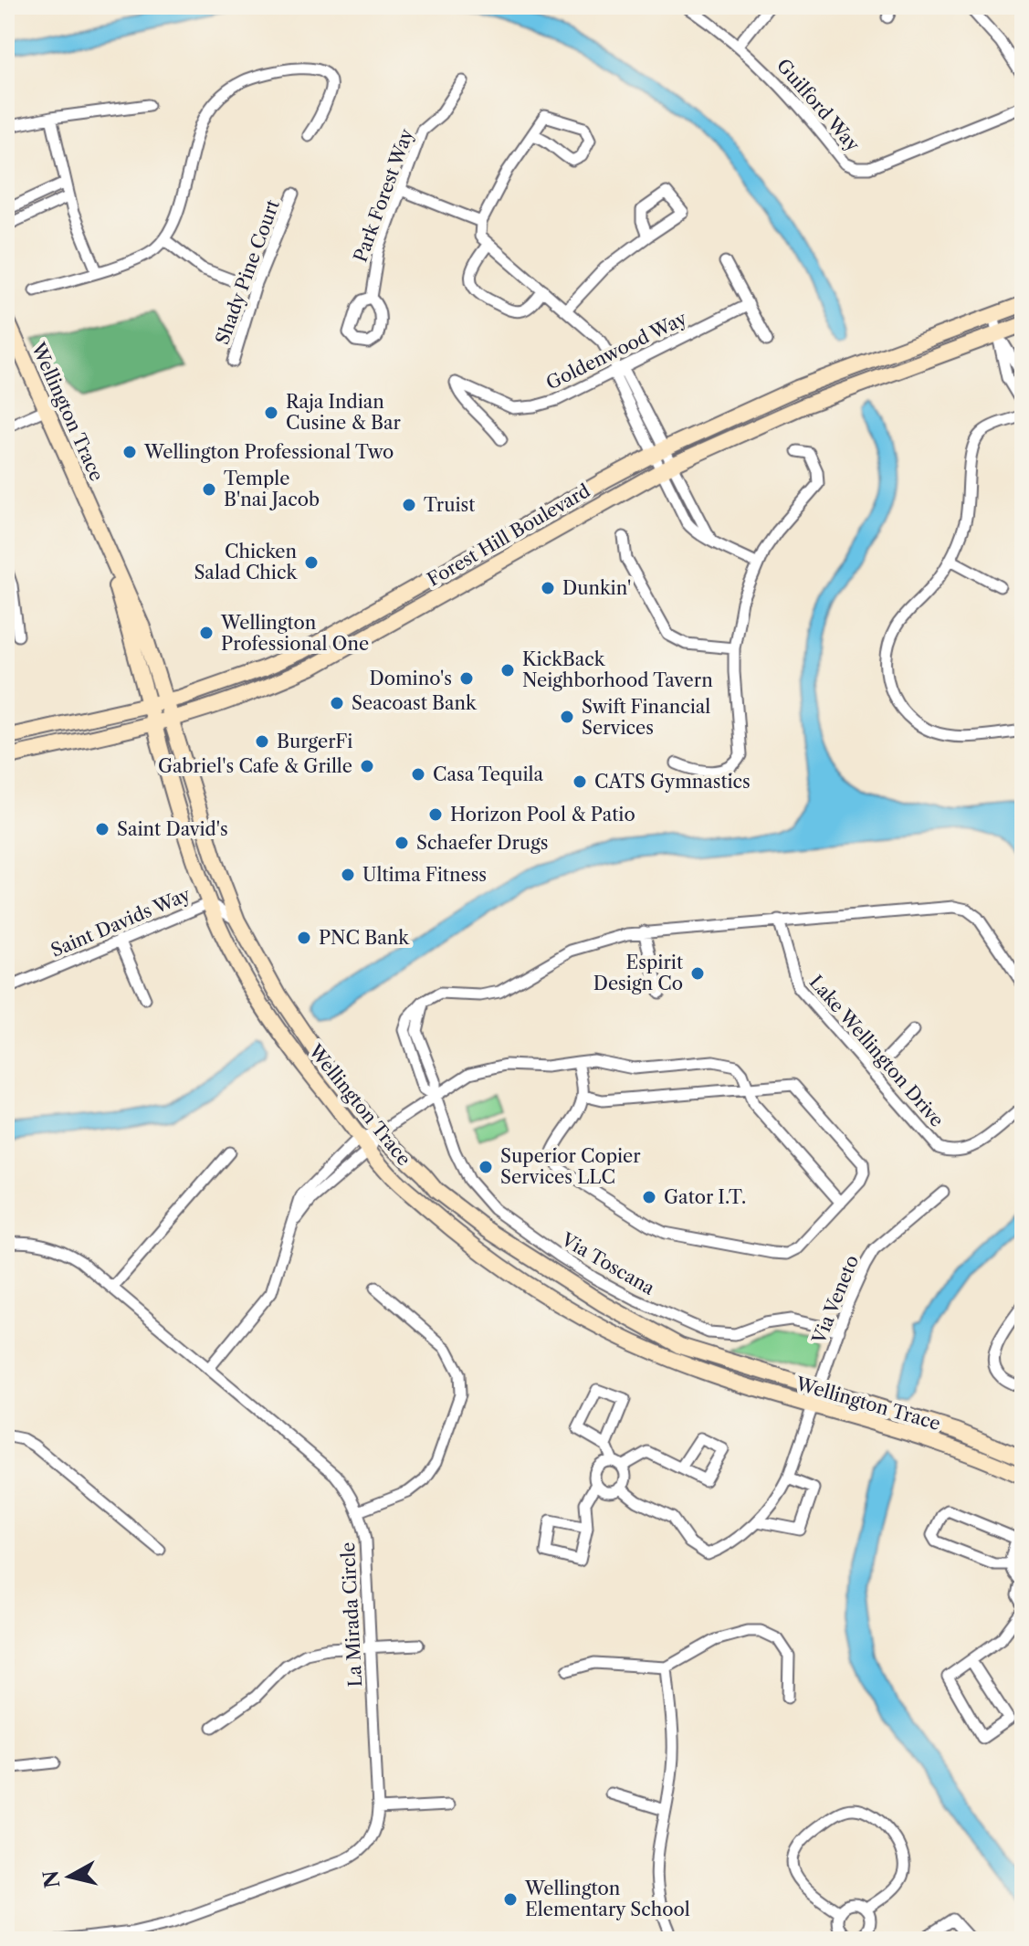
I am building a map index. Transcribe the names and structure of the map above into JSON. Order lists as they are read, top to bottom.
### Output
{
  "streets": {
    "street": [
      "Guilford Way",
      "Park Forest Way",
      "Shady Pine Court",
      "Goldenwood Way",
      "Wellington Trace",
      "Forest Hill Boulevard",
      "Saint Davids Way",
      "Lake Wellington Drive",
      "Via Toscana",
      "Via Veneto",
      "La Mirada Circle"
    ]
  },
  "crossings": [
    ["Wellington Trace", "Forest Hill Boulevard"],
    ["Wellington Trace", "Saint Davids Way"],
    ["Wellington Trace", "Via Veneto"],
    ["Via Toscana", "Via Veneto"]
  ],
  "places": [
    "Raja Indian Cusine & Bar",
    "Wellington Professional Two",
    "Temple B'nai Jacob",
    "Truist",
    "Chicken Salad Chick",
    "Dunkin'",
    "Wellington Professional One",
    "KickBack Neighborhood Tavern",
    "Domino's",
    "Seacoast Bank",
    "Swift Financial Services",
    "BurgerFi",
    "Gabriel's Cafe & Grille",
    "Casa Tequila",
    "CATS Gymnastics",
    "Horizon Pool & Patio",
    "Saint David's",
    "Schaefer Drugs",
    "Ultima Fitness",
    "PNC Bank",
    "Espirit Design Co",
    "Superior Copier Services LLC",
    "Gator I.T.",
    "Wellington Elementary School"
  ],
  "north": "left"
}
